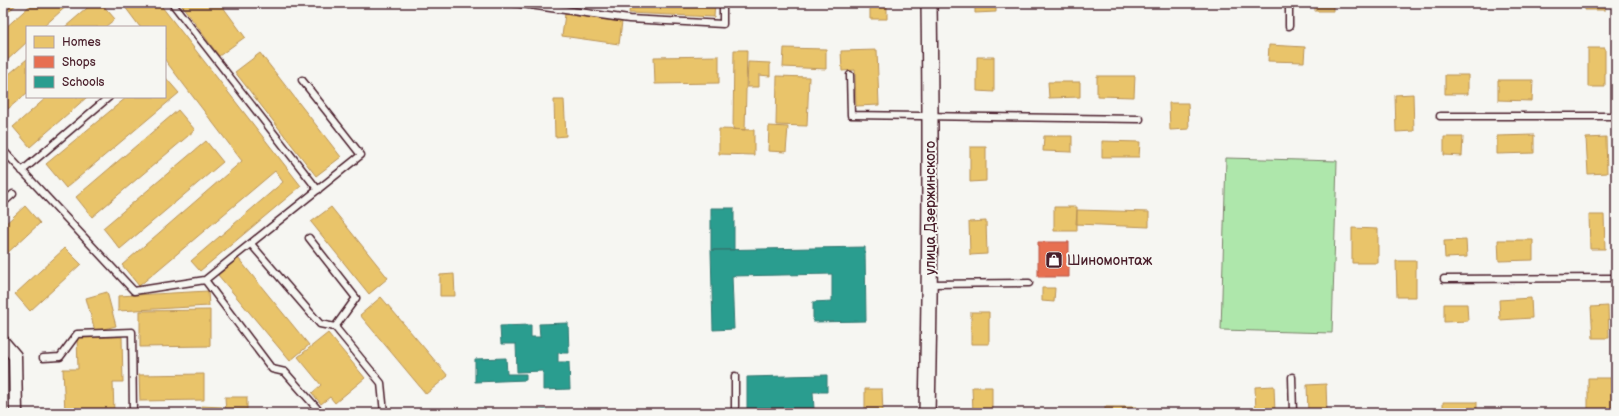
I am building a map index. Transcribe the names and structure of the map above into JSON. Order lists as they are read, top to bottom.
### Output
{
  "streets": {
    "street": ["улица Дзержинского"]
  },
  "places": {
    "shop": ["Шиномонтаж"]
  },
  "legend": ["Homes", "Shops", "Schools"]
}
